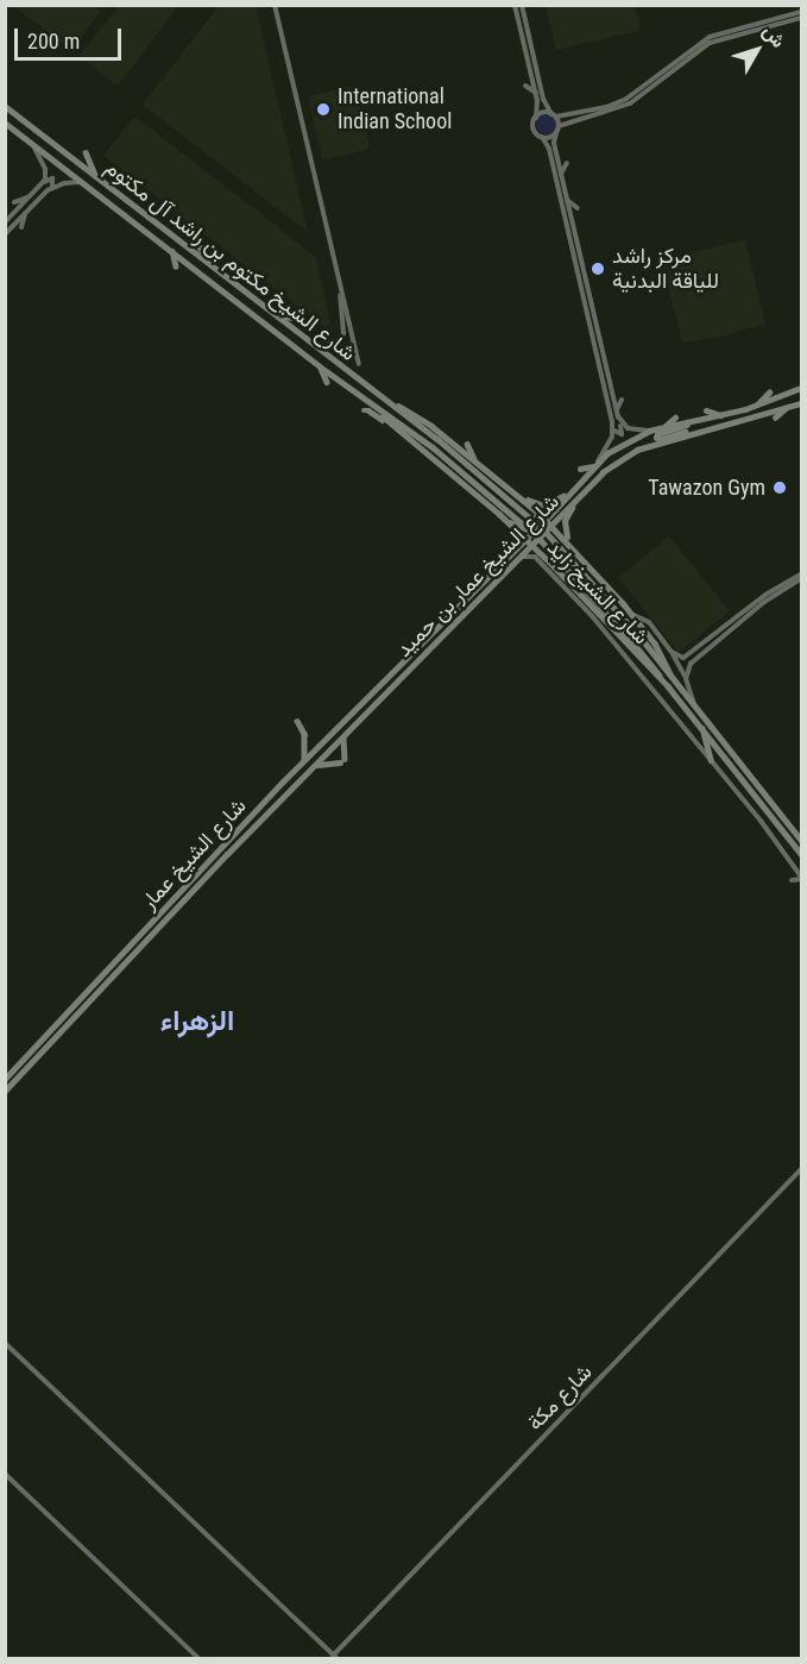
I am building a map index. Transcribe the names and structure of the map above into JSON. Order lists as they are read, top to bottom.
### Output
{
  "streets": {
    "main road": [
      "شارع الشيخ مكتوم بن راشد آل مكتوم",
      "شارع الشيخ عمار بن حميد",
      "شارع الشيخ زايد",
      "شارع الشيخ عمار"
    ],
    "street": ["شارع مكة"]
  },
  "crossings": [
    ["شارع الشيخ مكتوم بن راشد آل مكتوم", "شارع الشيخ زايد"],
    ["شارع الشيخ عمار بن حميد", "شارع الشيخ زايد"],
    ["شارع الشيخ عمار بن حميد", "شارع الشيخ عمار"]
  ],
  "districts": ["الزهراء"],
  "places": ["International Indian School", "مركز راشد للياقة البدنية", "Tawazon Gym"],
  "scale_bar": "200 m",
  "north": "top right"
}
